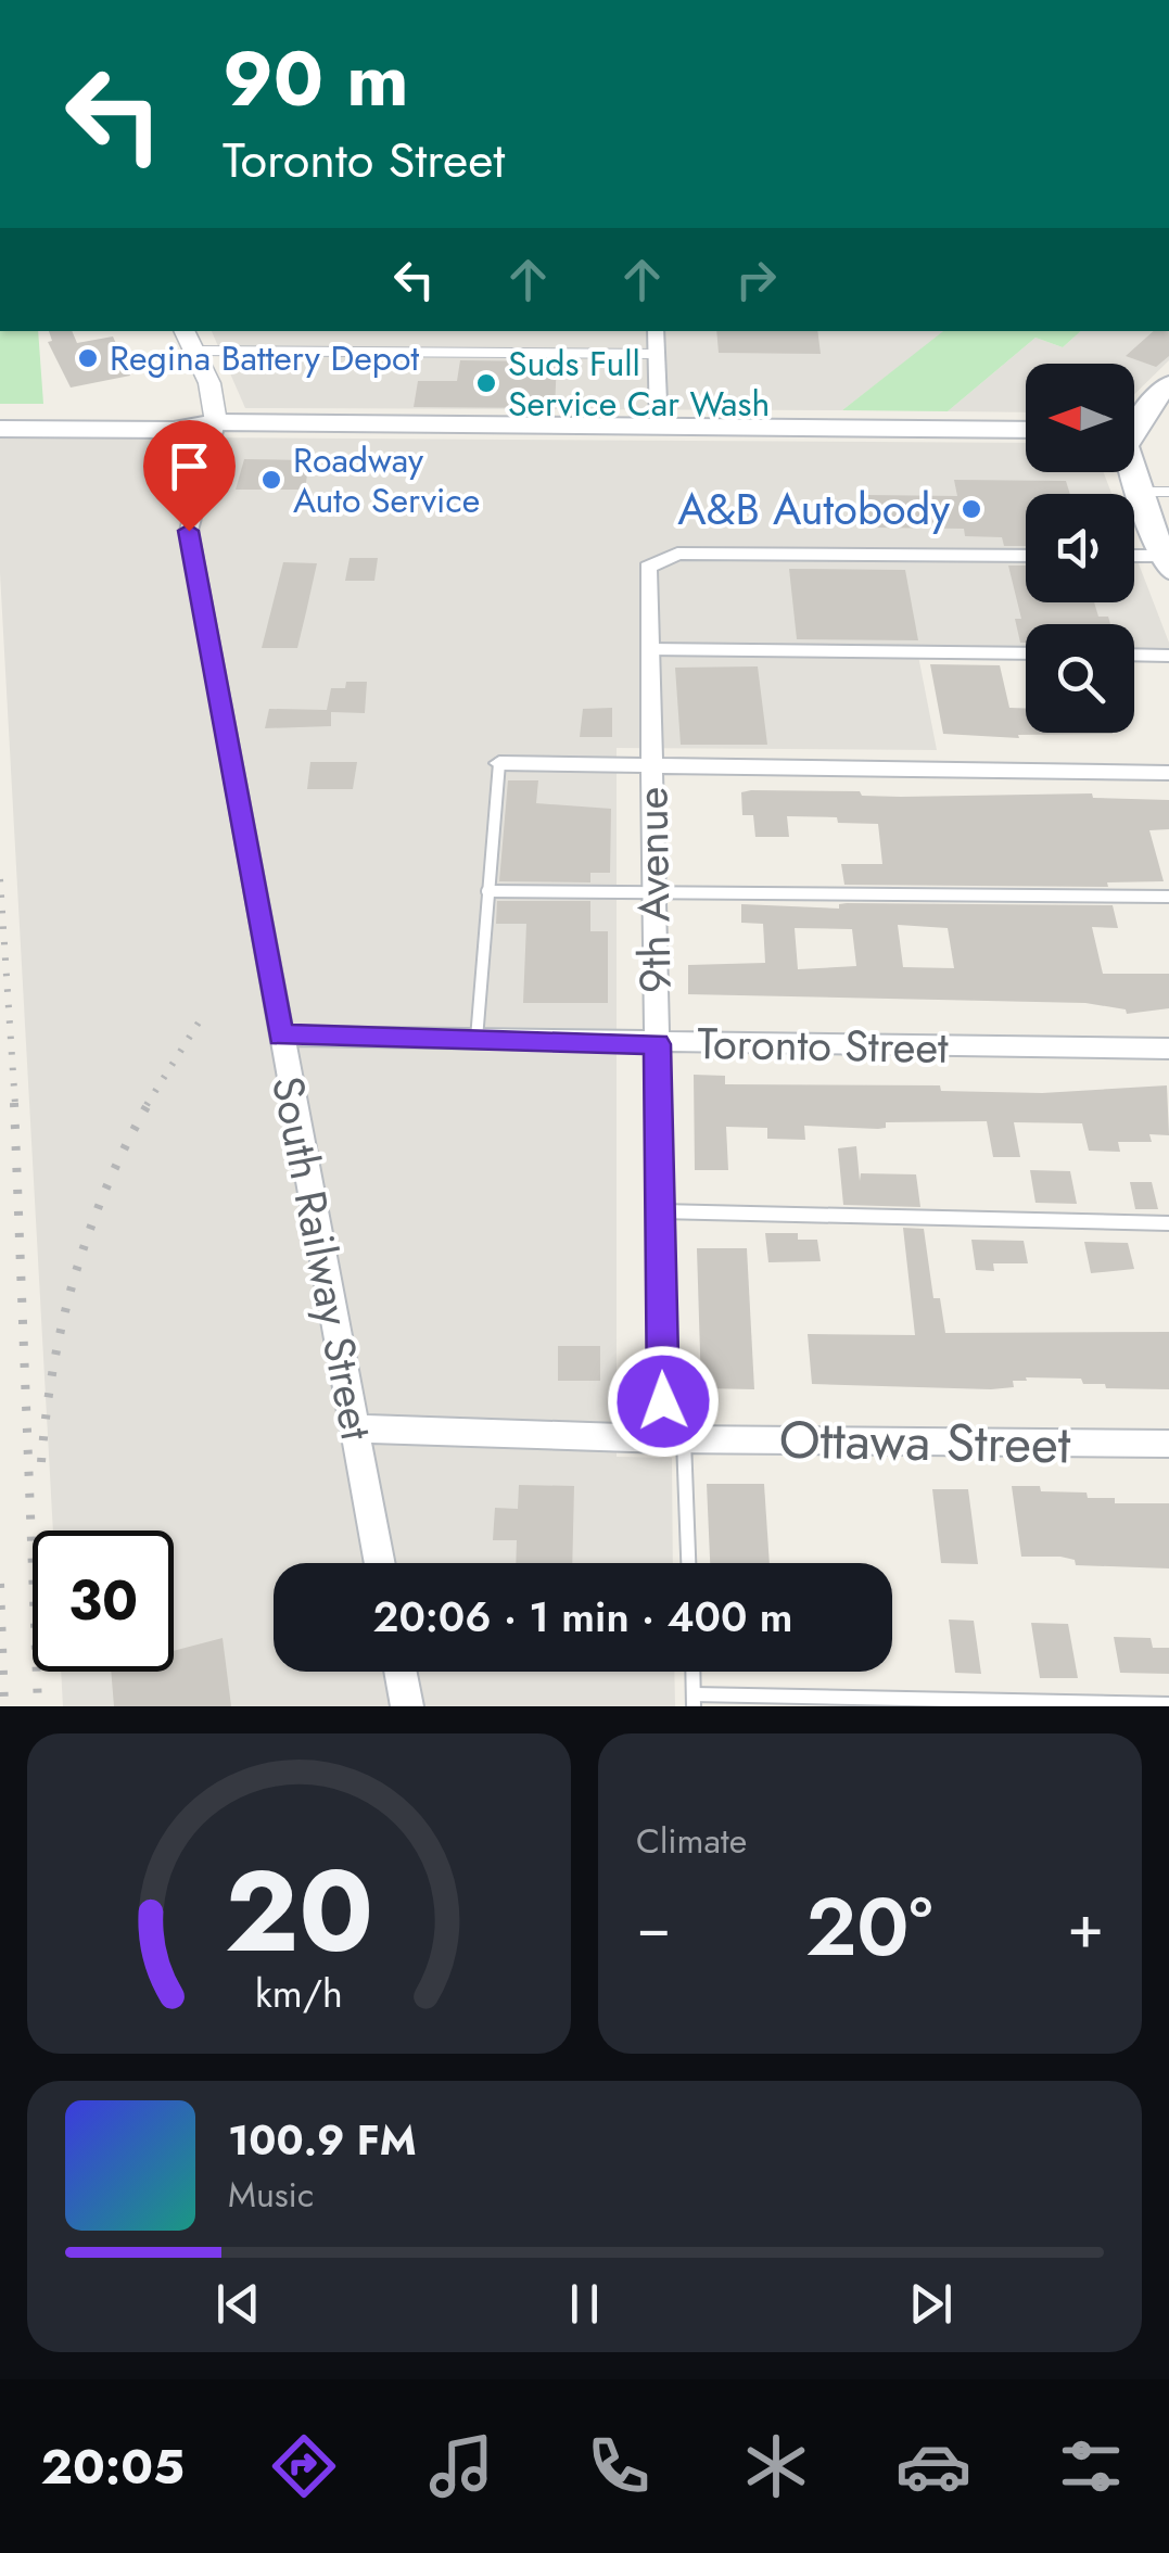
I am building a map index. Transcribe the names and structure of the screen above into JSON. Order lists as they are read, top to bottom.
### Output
{
  "streets": {
    "street": [
      "9th Avenue",
      "Toronto Street",
      "South Railway Street",
      "Ottawa Street"
    ]
  },
  "crossings": [
    ["9th Avenue", "Toronto Street"],
    ["9th Avenue", "Ottawa Street"],
    ["Toronto Street", "South Railway Street"],
    ["South Railway Street", "Ottawa Street"]
  ],
  "places": [
    "Regina Battery Depot",
    "Suds Full Service Car Wash",
    "Roadway Auto Service",
    "A&B Autobody"
  ],
  "north": "left",
  "page": {
    "turn": ["90 m", "Toronto Street"],
    "limit": "30",
    "trip": "20:06 · 1 min · 400 m",
    "tile": "Climate",
    "heat": ["−", "20°", "+"],
    "song": ["100.9 FM", "Music"],
    "tabs": "20:05",
    "gauge": ["20", "km/h"]
  }
}
